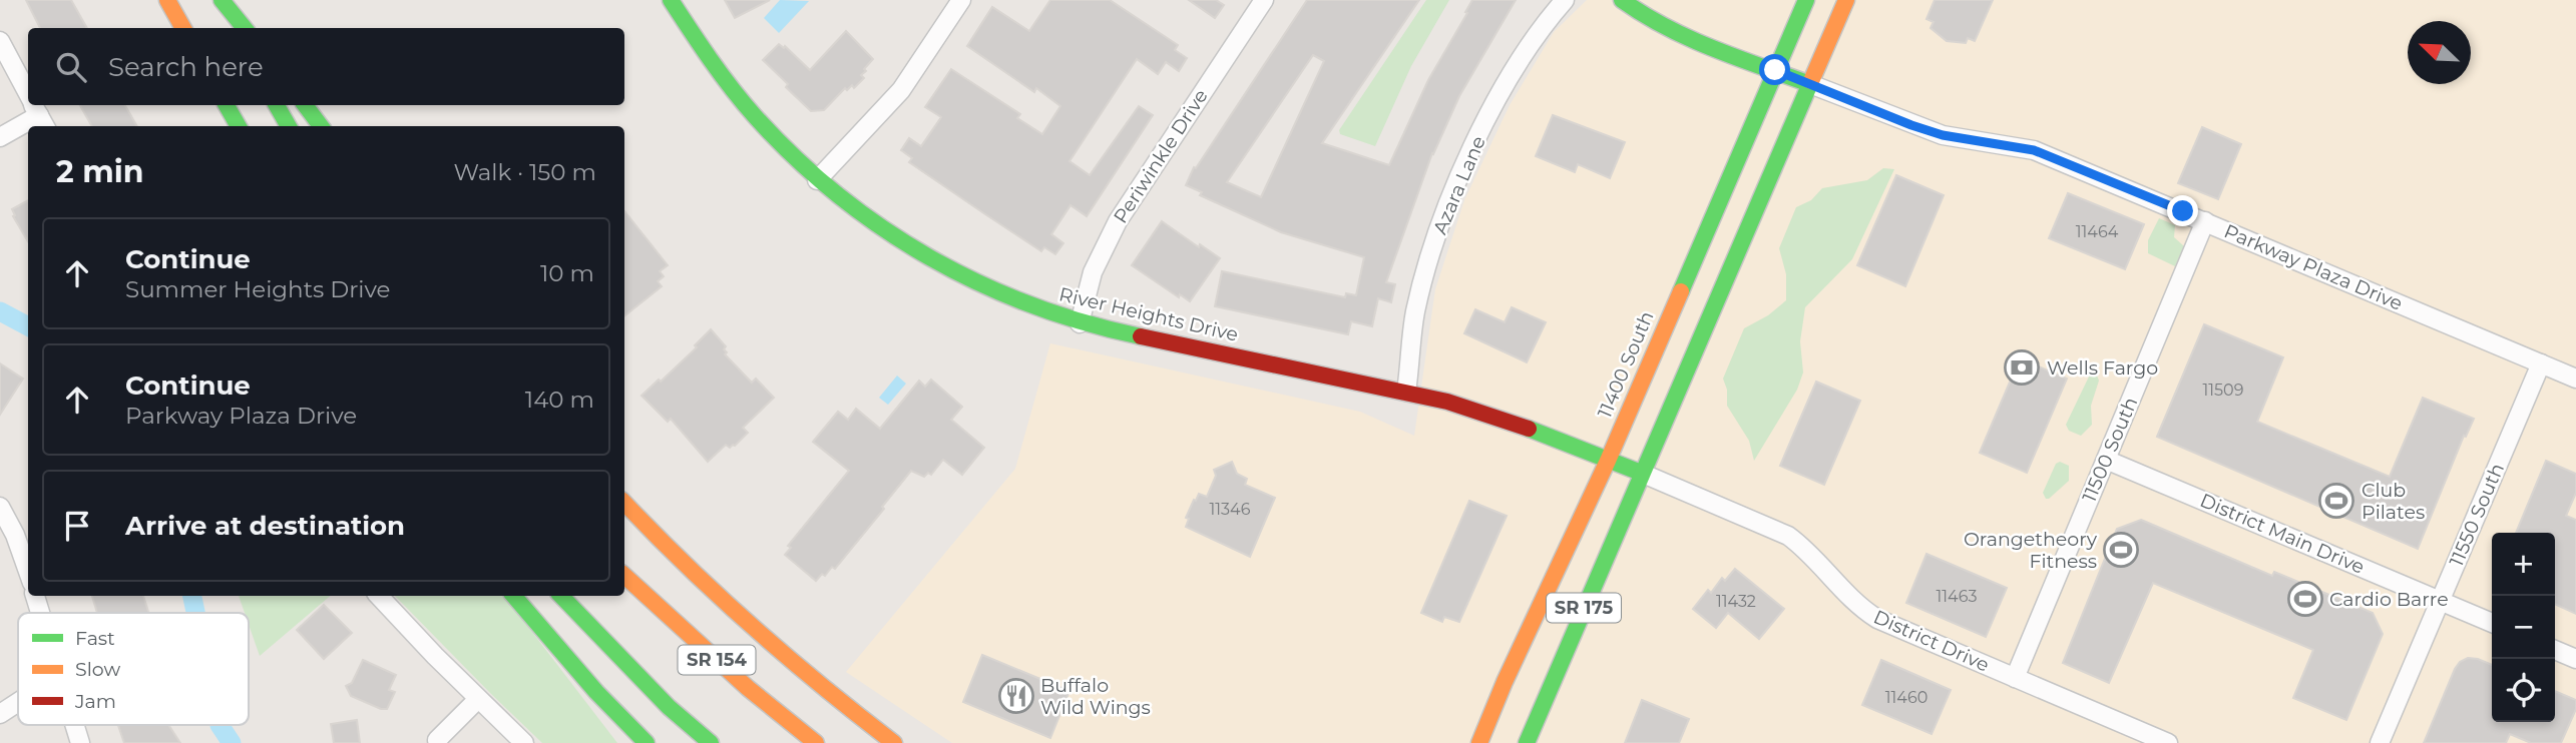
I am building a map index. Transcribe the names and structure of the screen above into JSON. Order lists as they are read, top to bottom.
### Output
{
  "streets": {
    "main road": [
      "River Heights Drive",
      "11400 South",
      "SR 175",
      "SR 154"
    ],
    "street": [
      "Periwinkle Drive",
      "Azara Lane",
      "Parkway Plaza Drive",
      "11500 South",
      "11550 South",
      "District Main Drive",
      "District Drive"
    ]
  },
  "crossings": [
    ["Periwinkle Drive", "River Heights Drive"],
    ["Azara Lane", "River Heights Drive"],
    ["Parkway Plaza Drive", "11500 South"],
    ["Parkway Plaza Drive", "11550 South"],
    ["Parkway Plaza Drive", "SR 175"],
    ["River Heights Drive", "11400 South"],
    ["River Heights Drive", "SR 175"],
    ["River Heights Drive", "District Drive"],
    ["11500 South", "District Main Drive"],
    ["11500 South", "District Drive"],
    ["11550 South", "District Main Drive"],
    ["SR 175", "District Drive"]
  ],
  "places": {
    "bank": ["Wells Fargo"],
    "sports": ["Club Pilates", "Orangetheory Fitness", "Cardio Barre"],
    "restaurant": ["Buffalo Wild Wings"]
  },
  "house_numbers": [
    "11464",
    "11509",
    "11346",
    "11463",
    "11432",
    "11460"
  ],
  "legend": ["Fast", "Slow", "Jam"],
  "north": "top left",
  "page": {
    "search": "Search here",
    "heading": ["2 min", "Walk · 150 m"],
    "list": [
      ["Continue", "Summer Heights Drive", "10 m"],
      ["Continue", "Parkway Plaza Drive", "140 m"],
      "Arrive at destination"
    ],
    "map_buttons": ["+", "−"]
  }
}
